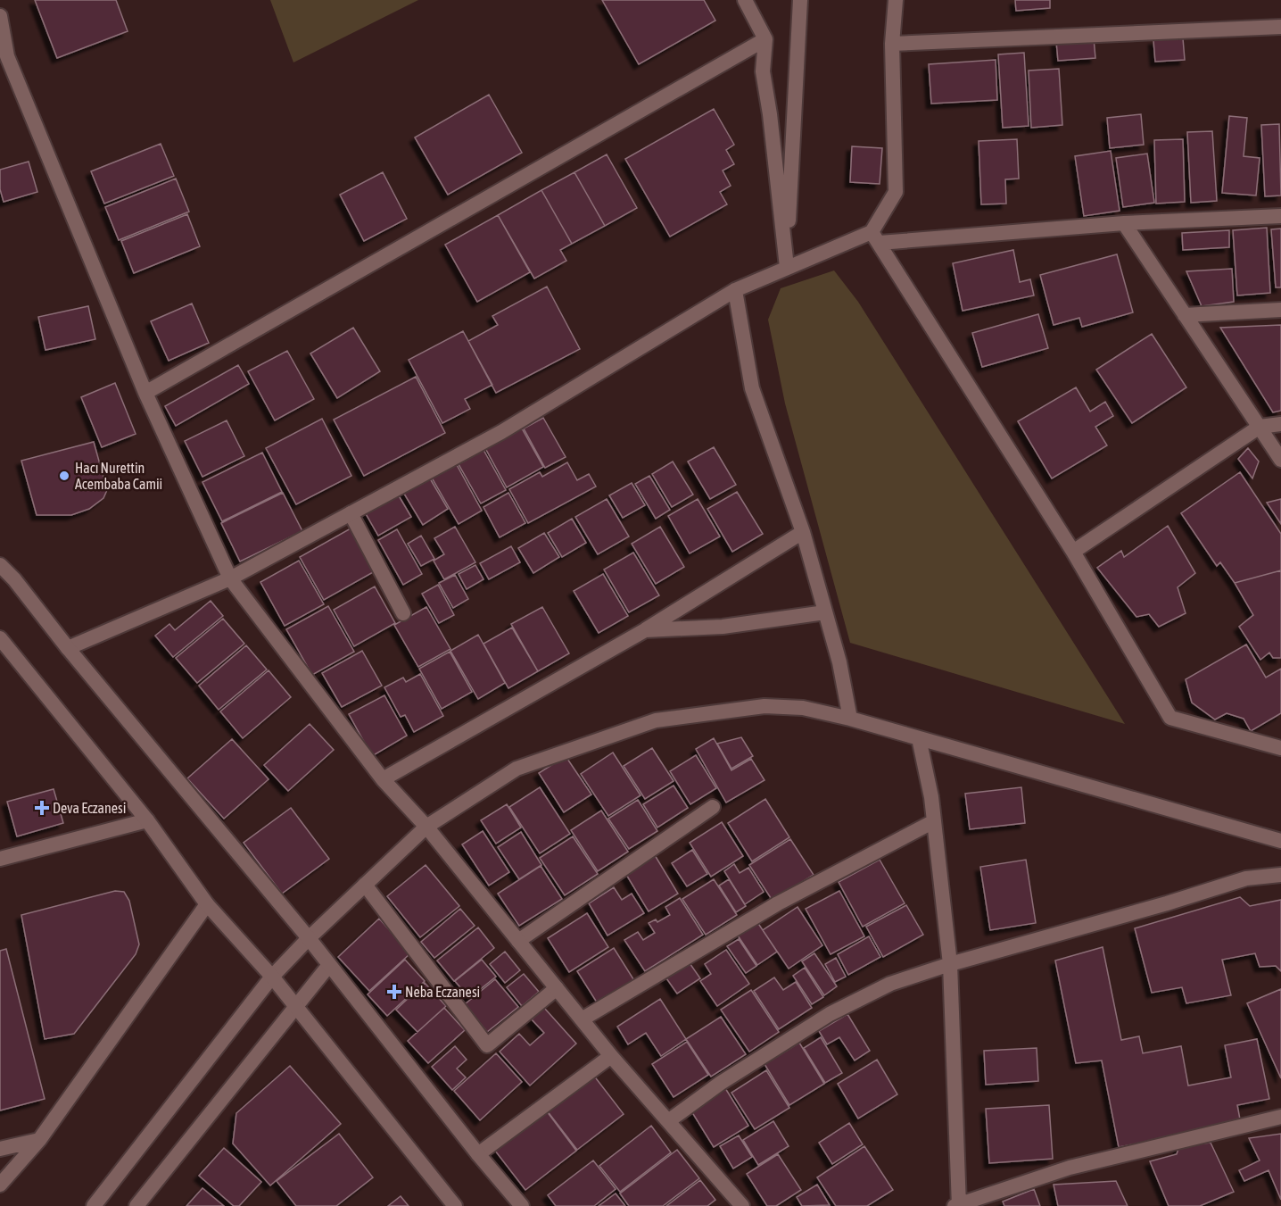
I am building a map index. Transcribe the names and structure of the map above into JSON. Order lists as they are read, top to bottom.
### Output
{
  "places": {
    "other": ["Hacı Nurettin Acembaba Camii"],
    "health": ["Deva Eczanesi", "Neba Eczanesi"]
  }
}
